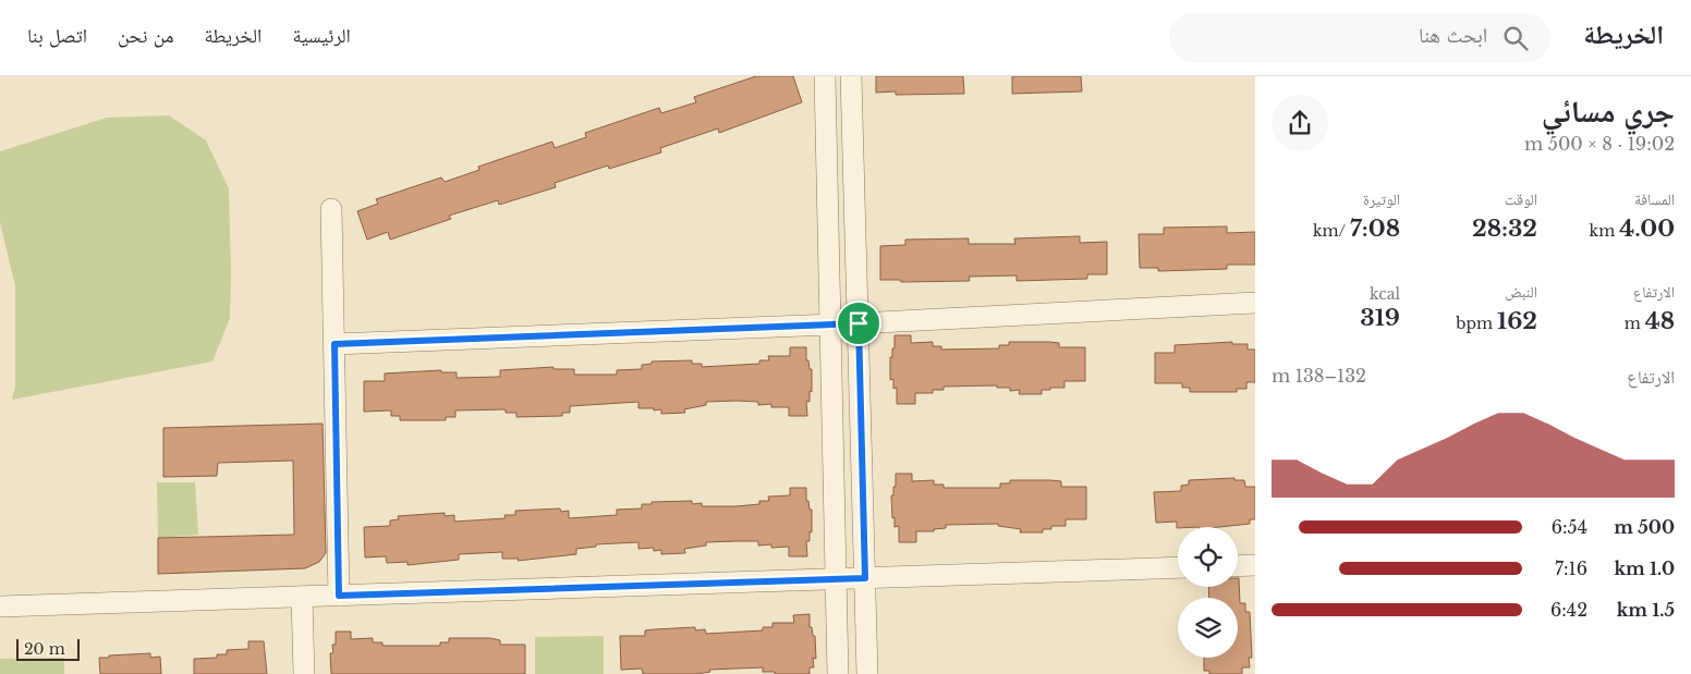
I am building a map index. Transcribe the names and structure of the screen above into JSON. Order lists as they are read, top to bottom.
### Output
{
  "scale_bar": "20 m",
  "page": {
    "header": "الخريطة",
    "search": "ابحث هنا",
    "nav": [
      "الرئيسية",
      "الخريطة",
      "من نحن",
      "اتصل بنا"
    ],
    "heading": ["جري مسائي", "19:02 · 8 × 500 m"],
    "stats": [
      ["المسافة", "4.00 km"],
      ["الوقت", "28:32"],
      ["الوتيرة", "7:08 /km"],
      ["الارتفاع", "48 m"],
      ["النبض", "162 bpm"],
      ["kcal", "319"]
    ],
    "chart": ["الارتفاع", "132–138 m"],
    "list": [
      {
        "name": "500 m",
        "note": "6:54"
      },
      {
        "name": "1.0 km",
        "note": "7:16"
      },
      {
        "name": "1.5 km",
        "note": "6:42"
      }
    ],
    "scale": "20 m"
  }
}
